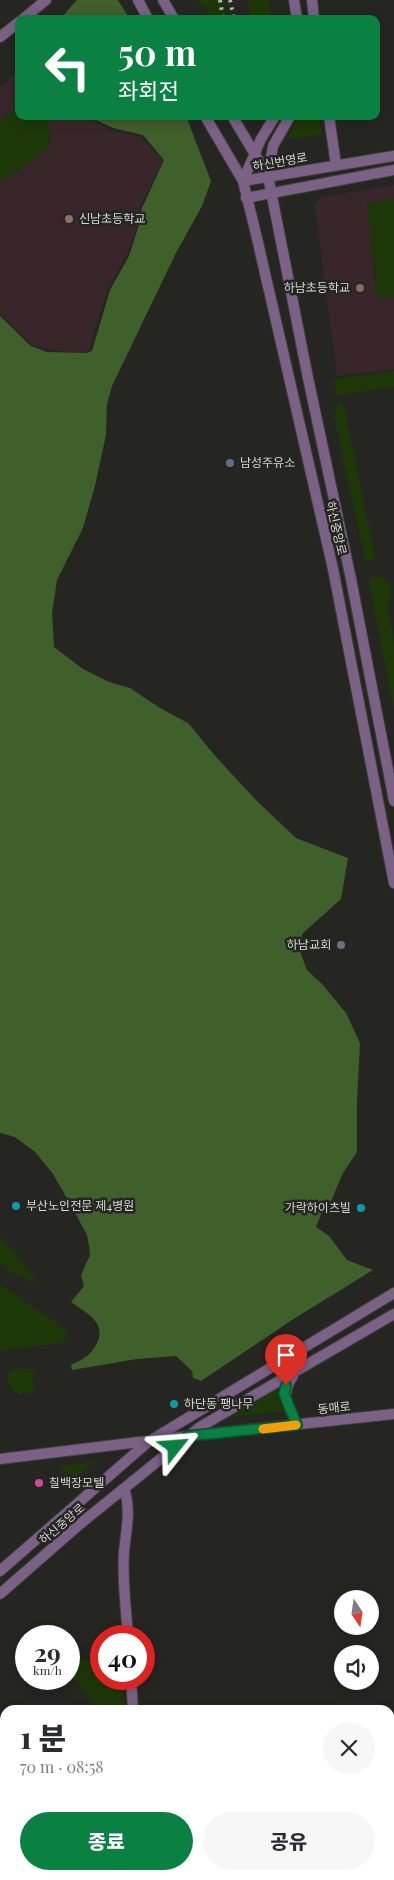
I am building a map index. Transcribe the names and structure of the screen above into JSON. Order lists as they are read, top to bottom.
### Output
{
  "streets": {
    "street": ["하신번영로", "하신중앙로", "동매로"]
  },
  "crossings": [
    ["하신번영로", "하신중앙로"],
    ["하신중앙로", "동매로"]
  ],
  "places": [
    "신남초등학교",
    "하남초등학교",
    "남성주유소",
    "하남교회",
    "부산노인전문 제4병원",
    "가락하이츠빌",
    "하단동 팽나무",
    "칠백장모텔"
  ],
  "north": "bottom",
  "page": {
    "turn": ["50 m", "좌회전"],
    "speed": "29 km/h",
    "limit": "40",
    "heading": ["1 분", "70 m · 08:58"],
    "buttons": ["종료", "공유"]
  }
}
